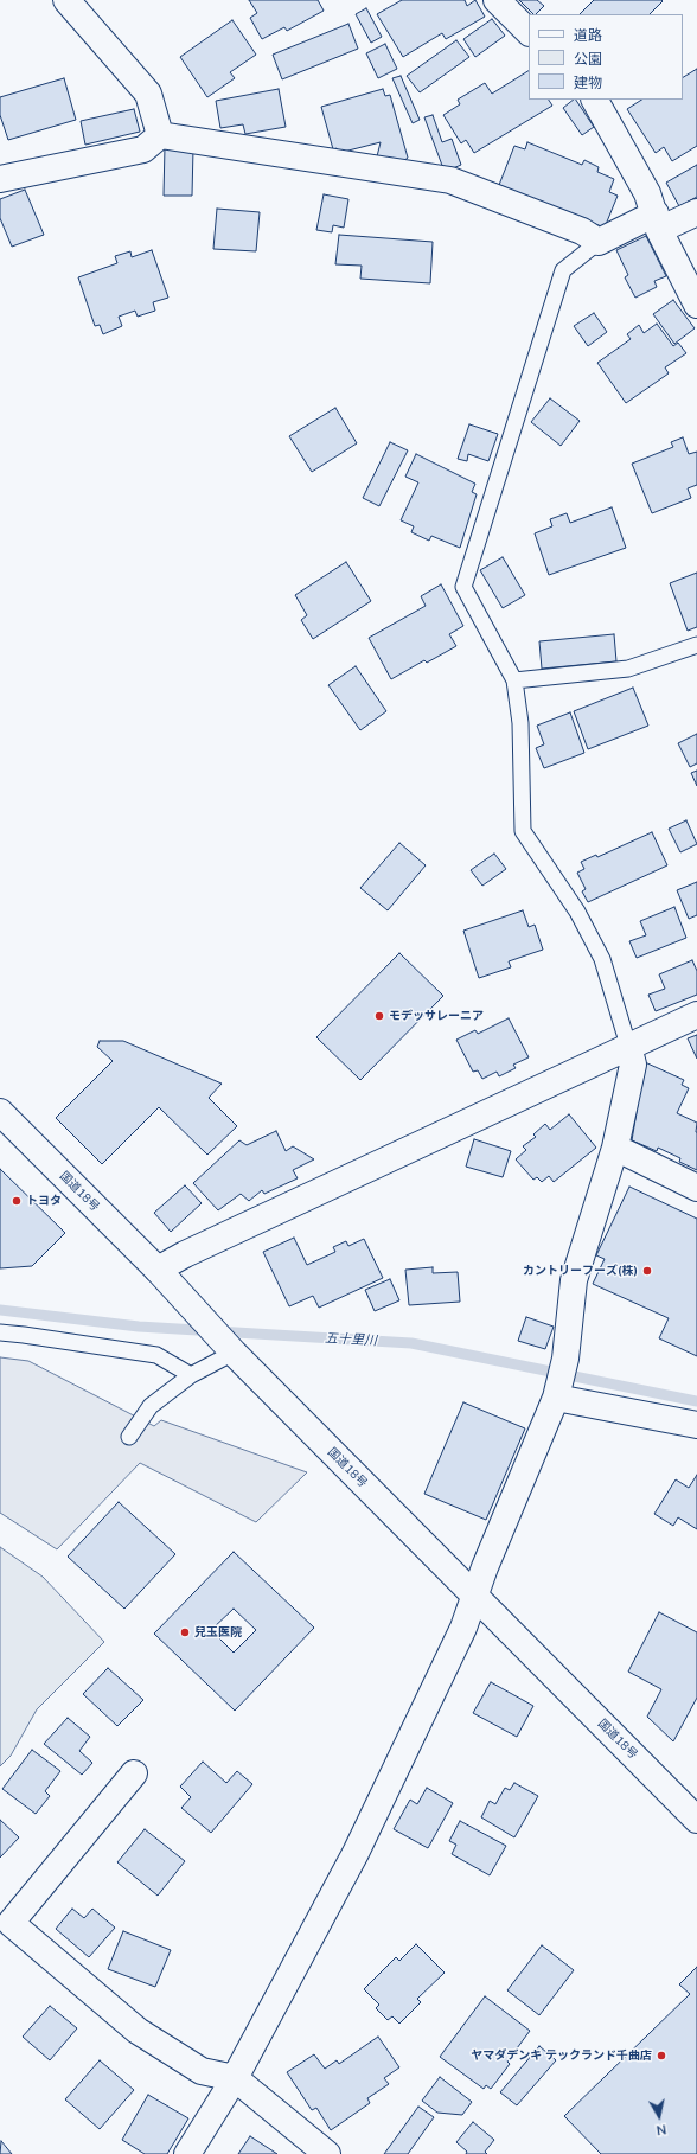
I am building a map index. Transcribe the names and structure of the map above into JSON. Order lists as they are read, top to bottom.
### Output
{
  "streets": {
    "main road": ["国道18号"]
  },
  "water": ["五十里川"],
  "places": [
    "モデッサレーニア",
    "トヨタ",
    "カントリーフーズ(株)",
    "兒玉医院",
    "ヤマダデンキ テックランド千曲店"
  ],
  "legend": ["道路", "公園", "建物"],
  "north": "bottom"
}
